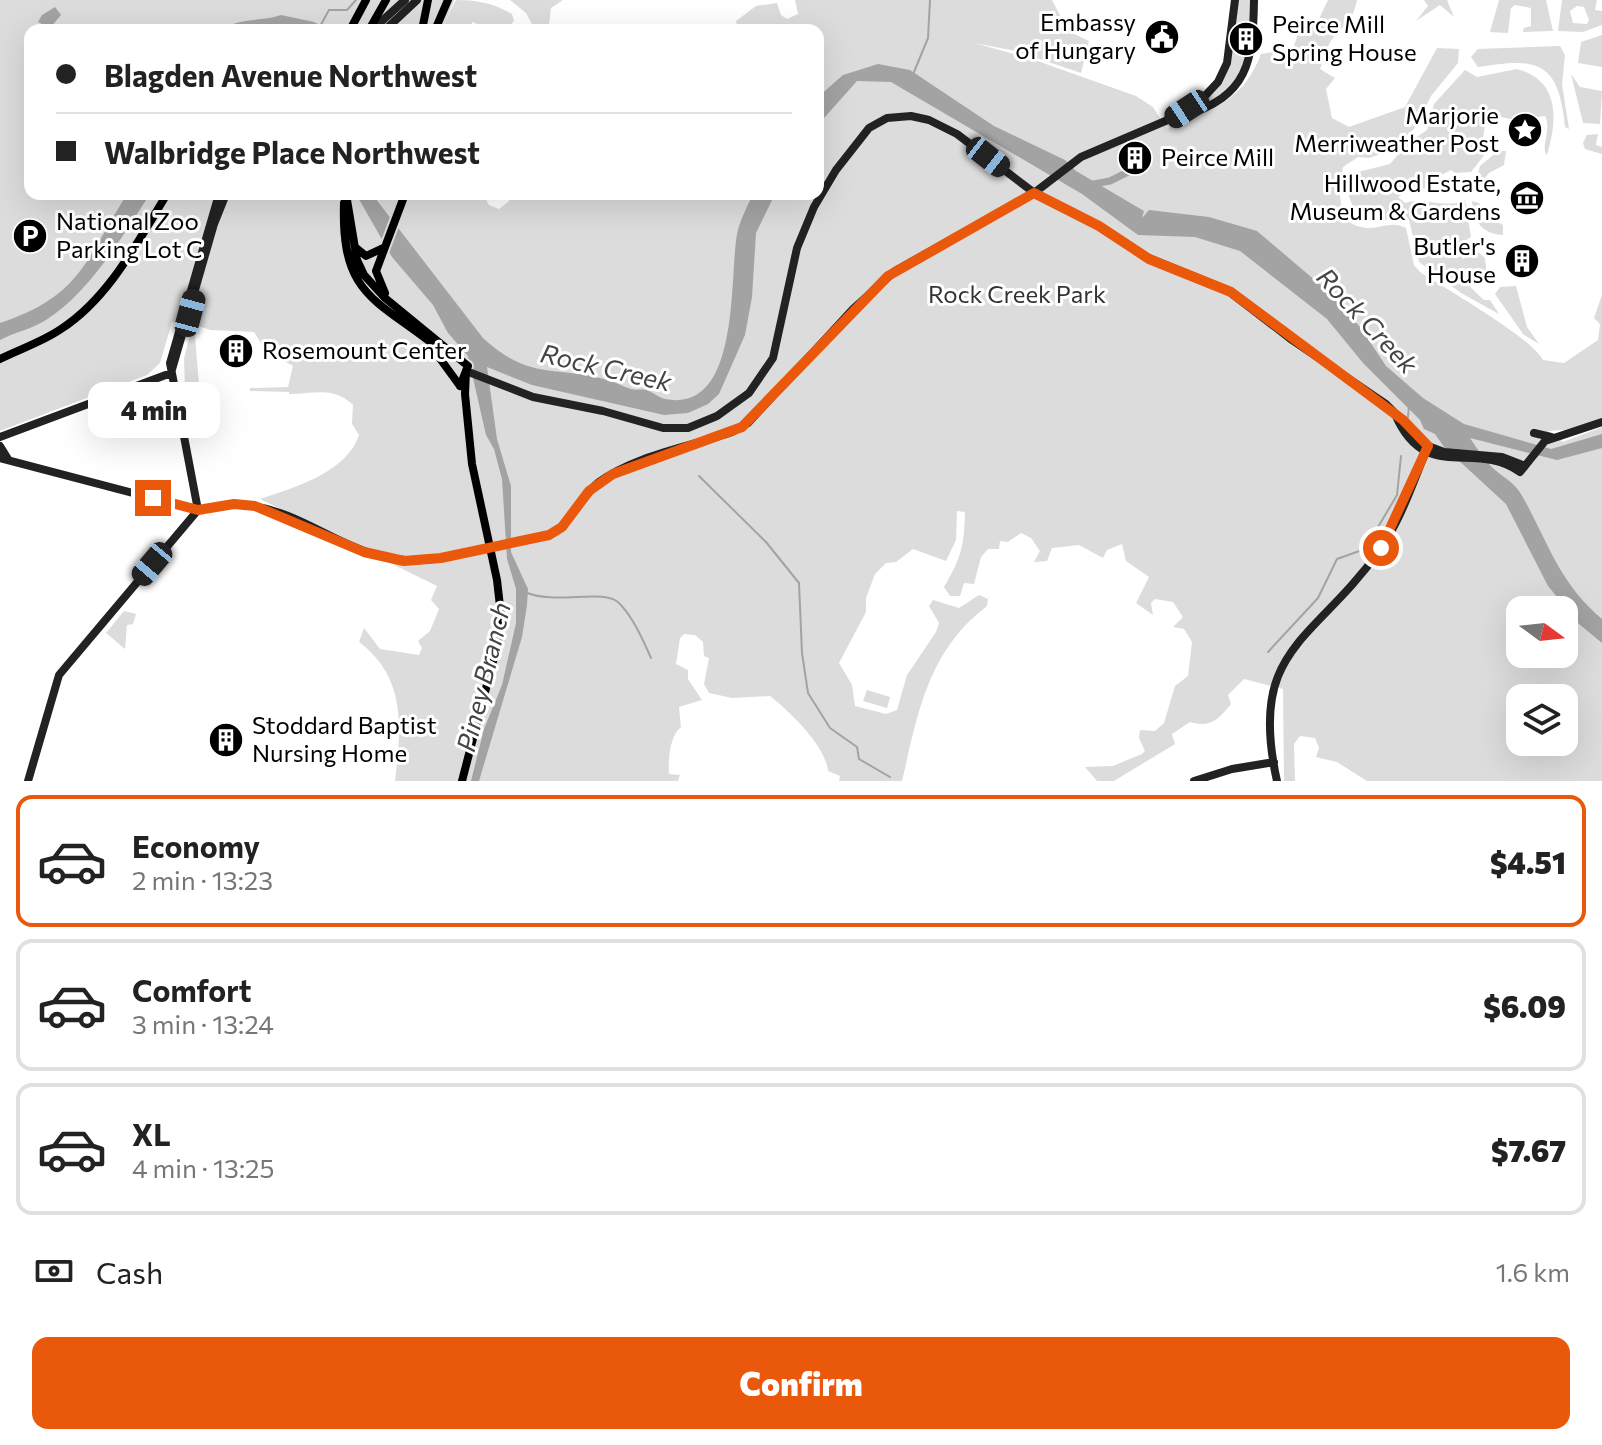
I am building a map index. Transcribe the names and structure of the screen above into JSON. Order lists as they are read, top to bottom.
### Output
{
  "water": ["Rock Creek", "Piney Branch"],
  "parks": ["Rock Creek Park"],
  "places": {
    "public building": ["Embassy of Hungary"],
    "building": [
      "Peirce Mill Spring House",
      "Peirce Mill",
      "Butler's House",
      "Rosemount Center",
      "Stoddard Baptist Nursing Home"
    ],
    "place": ["Marjorie Merriweather Post"],
    "museum": ["Hillwood Estate, Museum & Gardens"],
    "parking": ["National Zoo Parking Lot C"]
  },
  "north": "right",
  "page": {
    "banner": ["Blagden Avenue Northwest", "Walbridge Place Northwest"],
    "bubble": "4 min",
    "list": [
      {
        "name": "Economy",
        "note": "2 min · 13:23",
        "value": "$4.51"
      },
      {
        "name": "Comfort",
        "note": "3 min · 13:24",
        "value": "$6.09"
      },
      {
        "name": "XL",
        "note": "4 min · 13:25",
        "value": "$7.67"
      }
    ],
    "pay": ["Cash", "1.6 km"],
    "buttons": "Confirm"
  }
}
